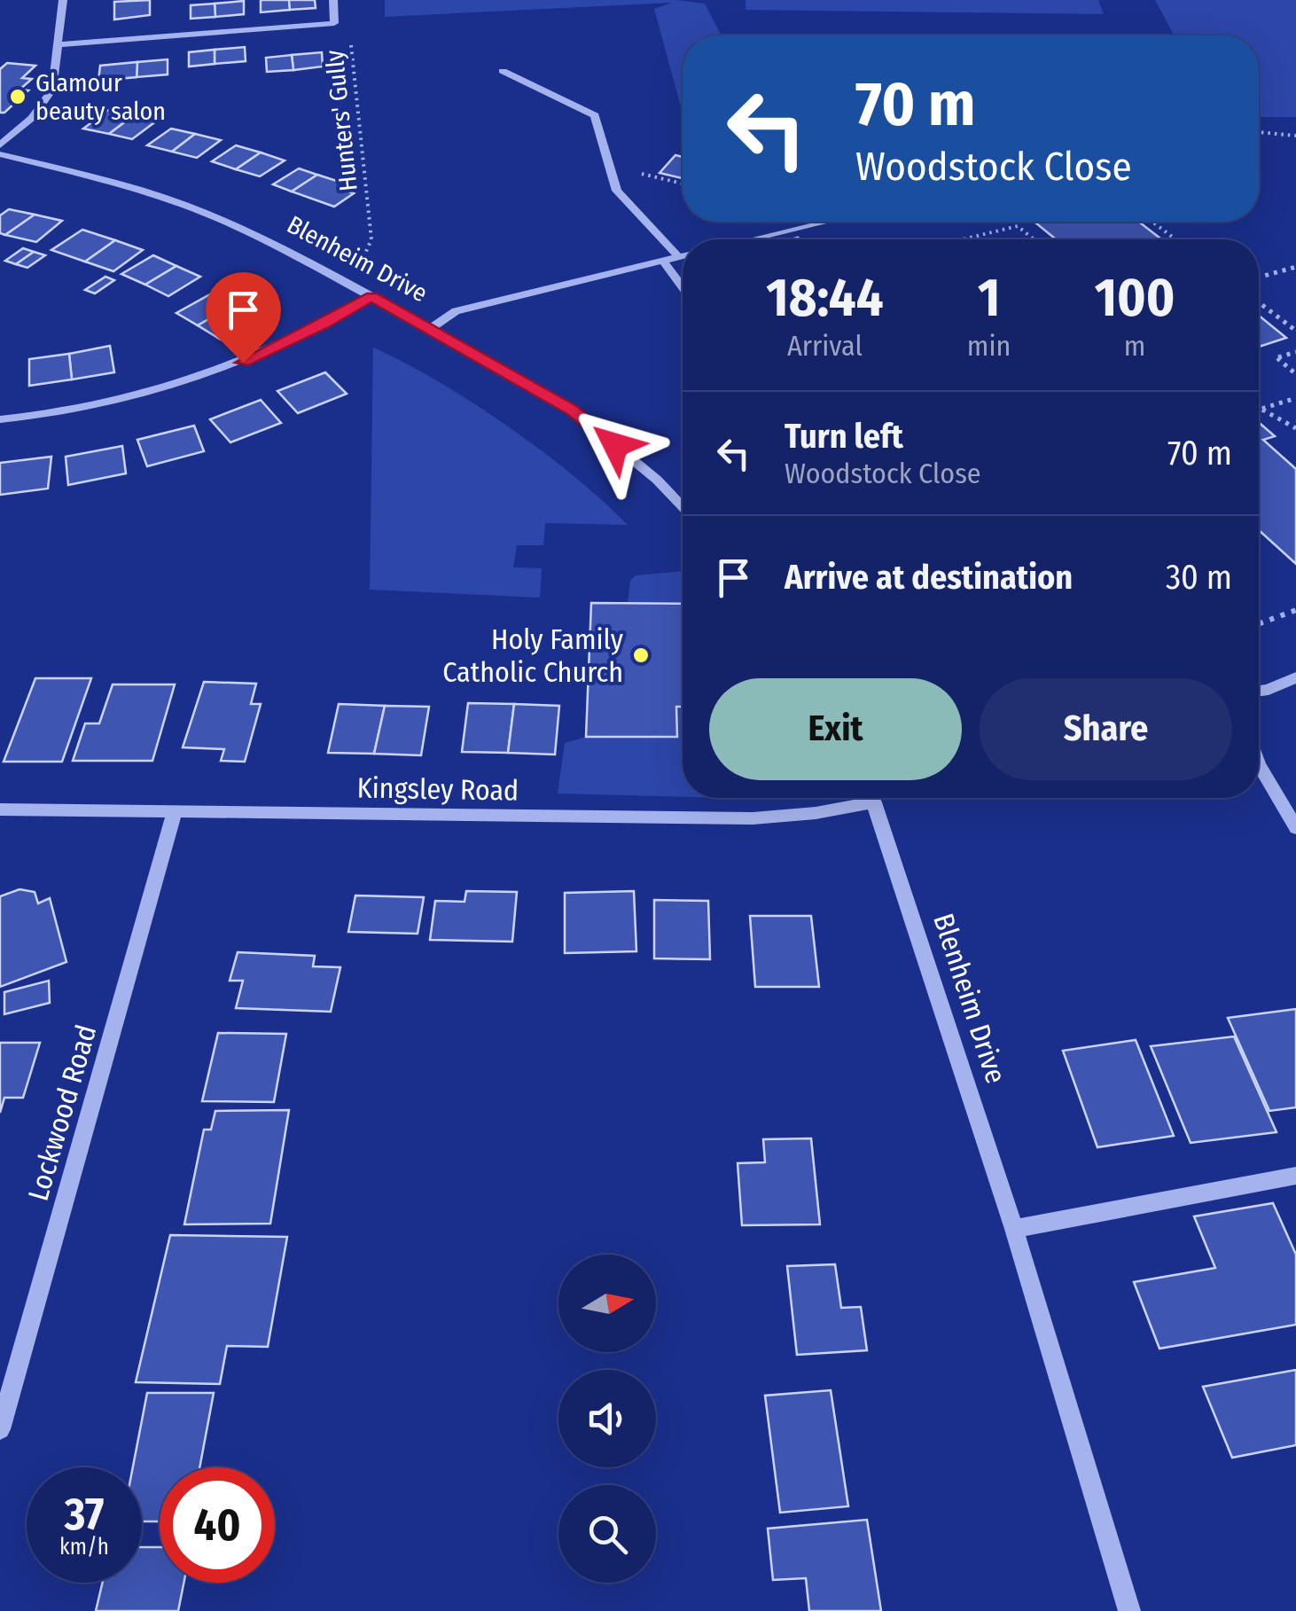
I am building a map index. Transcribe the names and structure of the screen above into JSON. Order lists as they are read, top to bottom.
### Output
{
  "streets": {
    "street": ["Blenheim Drive", "Kingsley Road", "Lockwood Road"],
    "path": ["Hunters' Gully"]
  },
  "crossings": [
    ["Hunters' Gully", "Blenheim Drive"],
    ["Kingsley Road", "Lockwood Road"]
  ],
  "places": ["Glamour beauty salon", "Holy Family Catholic Church"],
  "north": "right",
  "page": {
    "turn": ["70 m", "Woodstock Close"],
    "eta": [
      "18:44",
      "Arrival",
      "1",
      "min",
      "100",
      "m"
    ],
    "list": [
      {
        "name": "Turn left",
        "note": "Woodstock Close",
        "value": "70 m"
      },
      {
        "name": "Arrive at destination",
        "value": "30 m"
      }
    ],
    "buttons": ["Exit", "Share"],
    "speed": "37 km/h",
    "limit": "40"
  }
}
